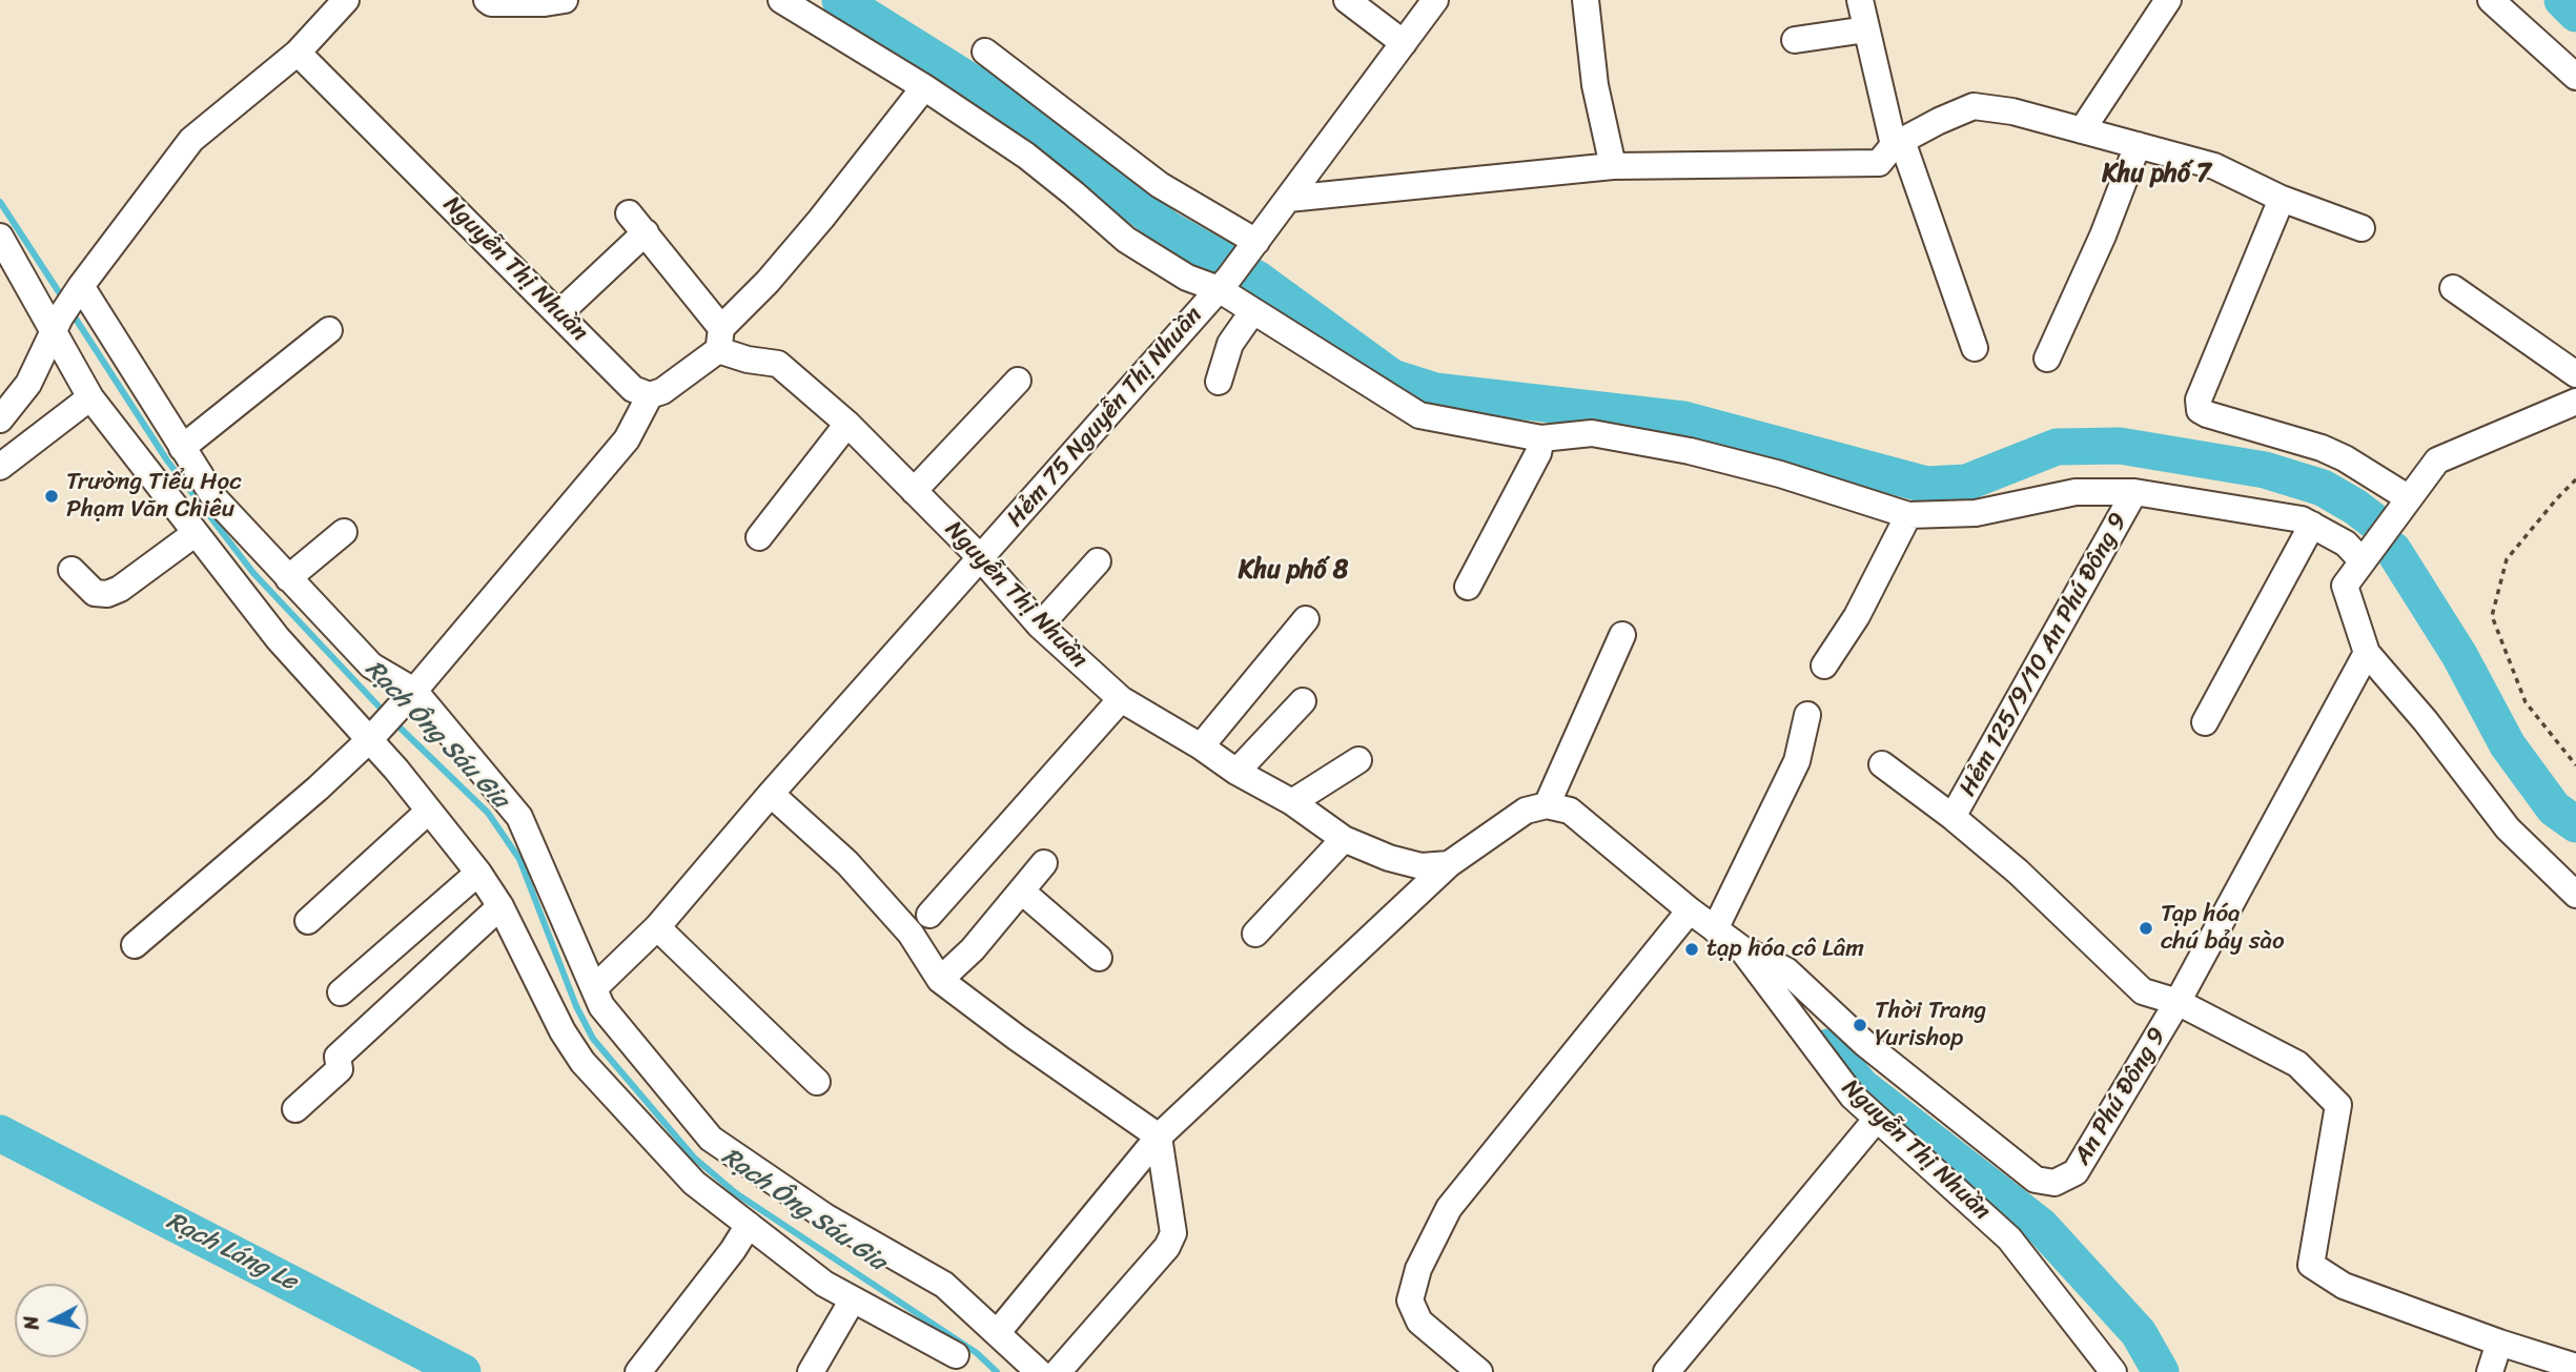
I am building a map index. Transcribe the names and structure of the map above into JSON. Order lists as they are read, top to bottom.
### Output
{
  "streets": {
    "street": [
      "Nguyễn Thị Nhuần",
      "Hẻm 75 Nguyễn Thị Nhuần",
      "Hẻm 125/9/10 An Phú Đông 9",
      "An Phú Đông 9"
    ]
  },
  "crossings": [
    ["Nguyễn Thị Nhuần", "Hẻm 75 Nguyễn Thị Nhuần"],
    ["Nguyễn Thị Nhuần", "An Phú Đông 9"]
  ],
  "districts": ["Khu phố 7", "Khu phố 8"],
  "water": ["Rạch Ông Sáu Gia", "Rạch Láng Le"],
  "places": [
    "Trường Tiểu Học Phạm Văn Chiêu",
    "Tạp hóa chú bảy sào",
    "tạp hóa cô Lâm",
    "Thời Trang Yurishop"
  ],
  "north": "left"
}
